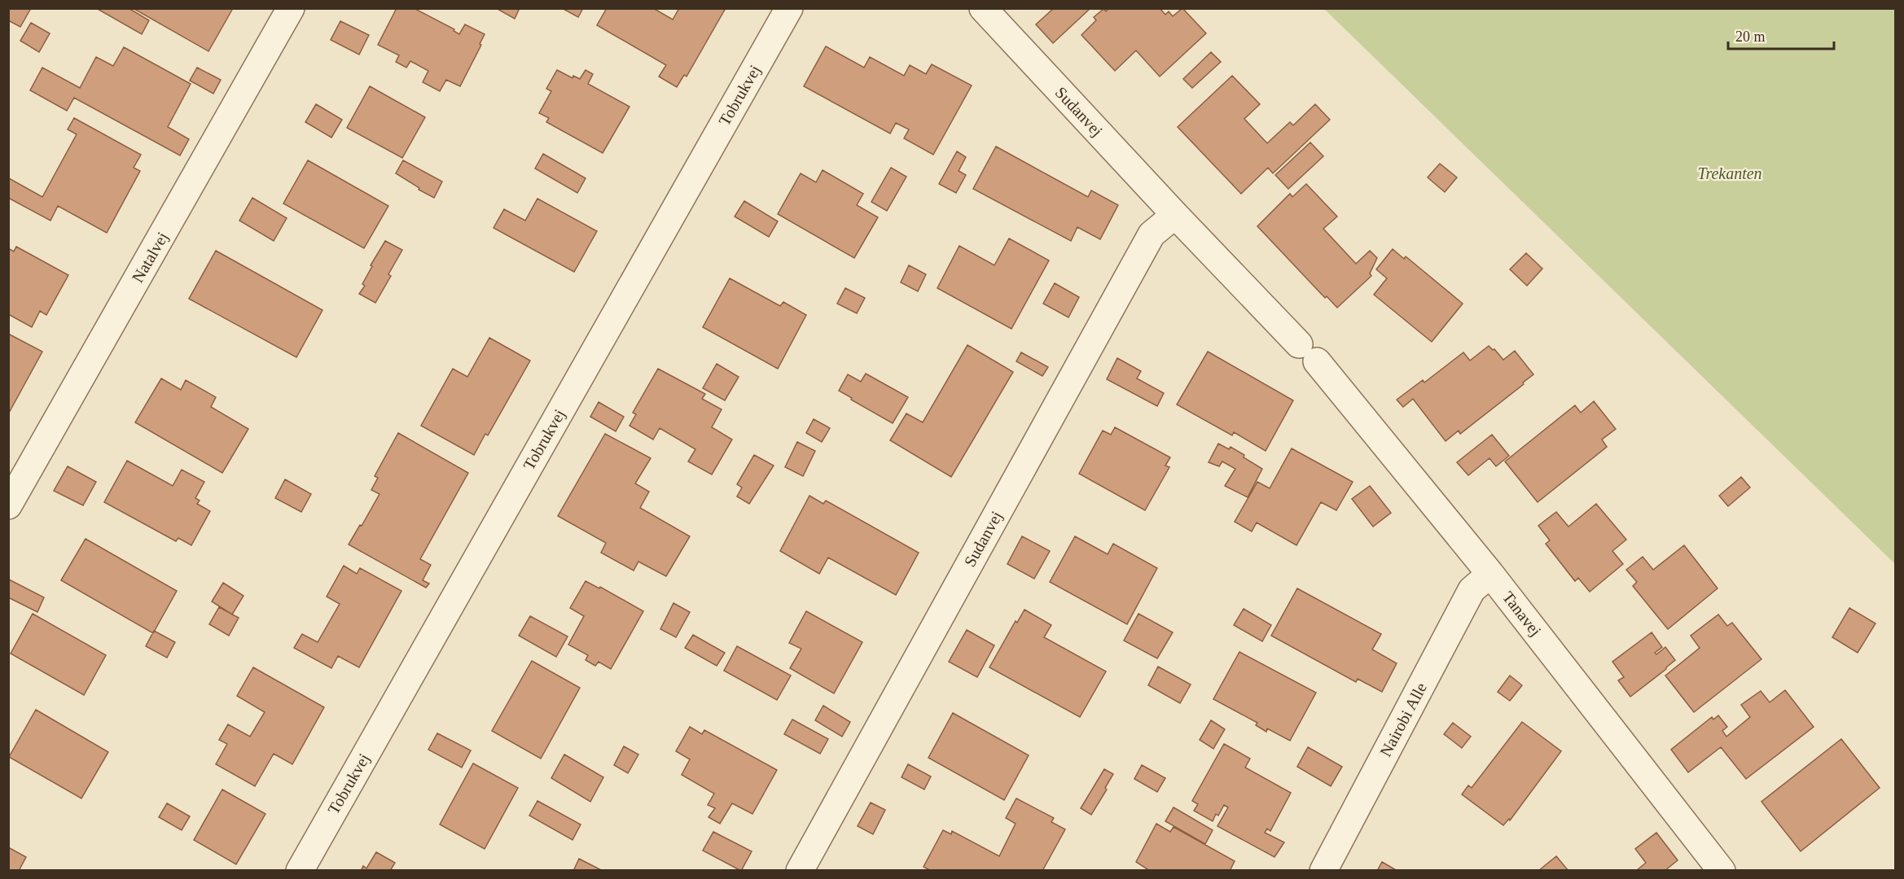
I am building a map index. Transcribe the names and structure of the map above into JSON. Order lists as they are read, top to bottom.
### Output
{
  "streets": {
    "street": [
      "Tobrukvej",
      "Sudanvej",
      "Natalvej",
      "Tanavej",
      "Nairobi Alle"
    ]
  },
  "crossings": [
    ["Sudanvej", "Tanavej"],
    ["Tanavej", "Nairobi Alle"]
  ],
  "parks": ["Trekanten"],
  "scale_bar": "20 m"
}
